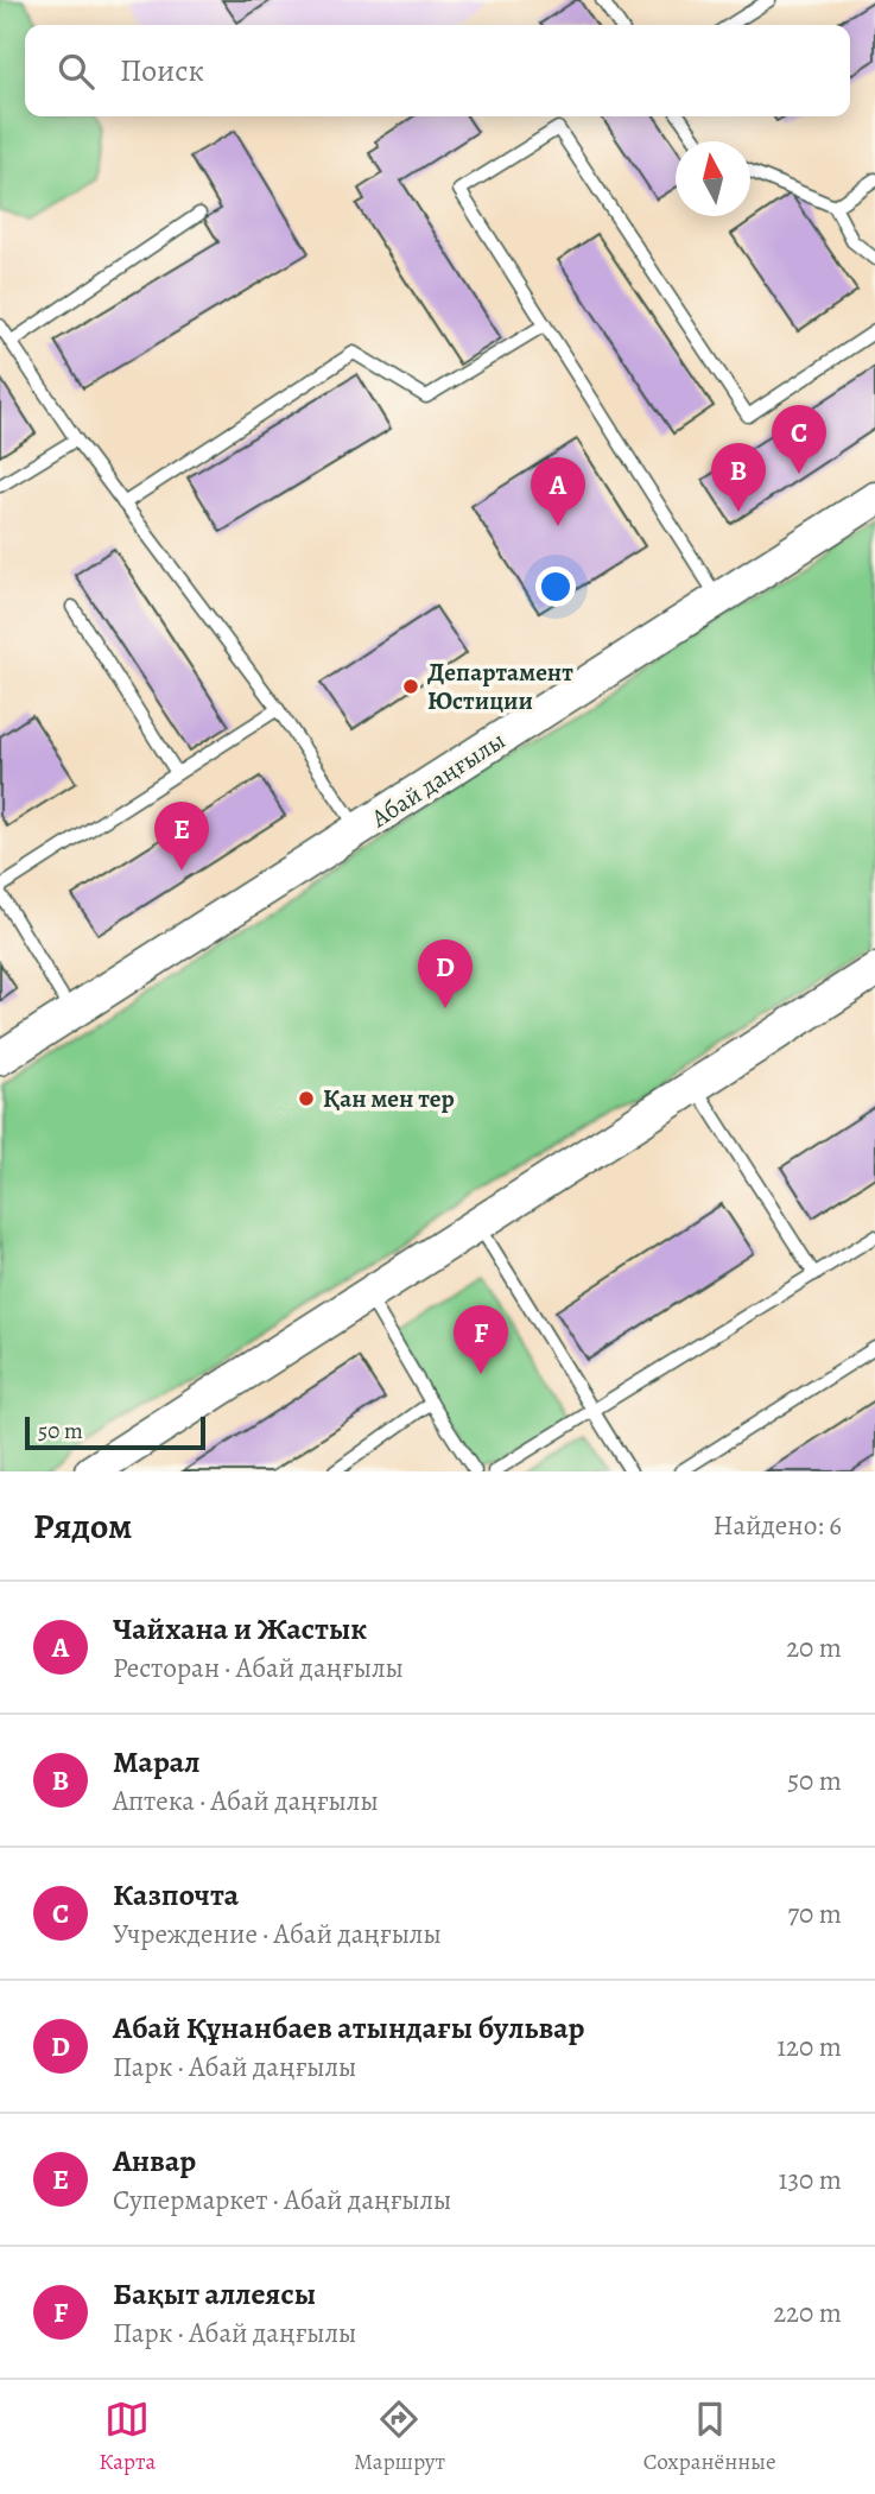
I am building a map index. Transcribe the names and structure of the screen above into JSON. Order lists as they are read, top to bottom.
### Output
{
  "streets": {
    "main road": ["Абай даңғылы"]
  },
  "places": ["Департамент Юстиции", "Қан мен тер"],
  "scale_bar": "50 m",
  "north": "top",
  "page": {
    "search": "Поиск",
    "pins": [
      "C",
      "B",
      "A",
      "E",
      "D",
      "F"
    ],
    "scale": "50 m",
    "heading": ["Рядом", "Найдено: 6"],
    "list": [
      {
        "mark": "A",
        "name": "Чайхана и Жастык",
        "note": "Ресторан · Абай даңғылы",
        "value": "20 m"
      },
      {
        "mark": "B",
        "name": "Марал",
        "note": "Аптека · Абай даңғылы",
        "value": "50 m"
      },
      {
        "mark": "C",
        "name": "Казпочта",
        "note": "Учреждение · Абай даңғылы",
        "value": "70 m"
      },
      {
        "mark": "D",
        "name": "Абай Құнанбаев атындағы бульвар",
        "note": "Парк · Абай даңғылы",
        "value": "120 m"
      },
      {
        "mark": "E",
        "name": "Анвар",
        "note": "Супермаркет · Абай даңғылы",
        "value": "130 m"
      },
      {
        "mark": "F",
        "name": "Бақыт аллеясы",
        "note": "Парк · Абай даңғылы",
        "value": "220 m"
      }
    ],
    "nav": ["Карта", "Маршрут", "Сохранённые"]
  }
}
